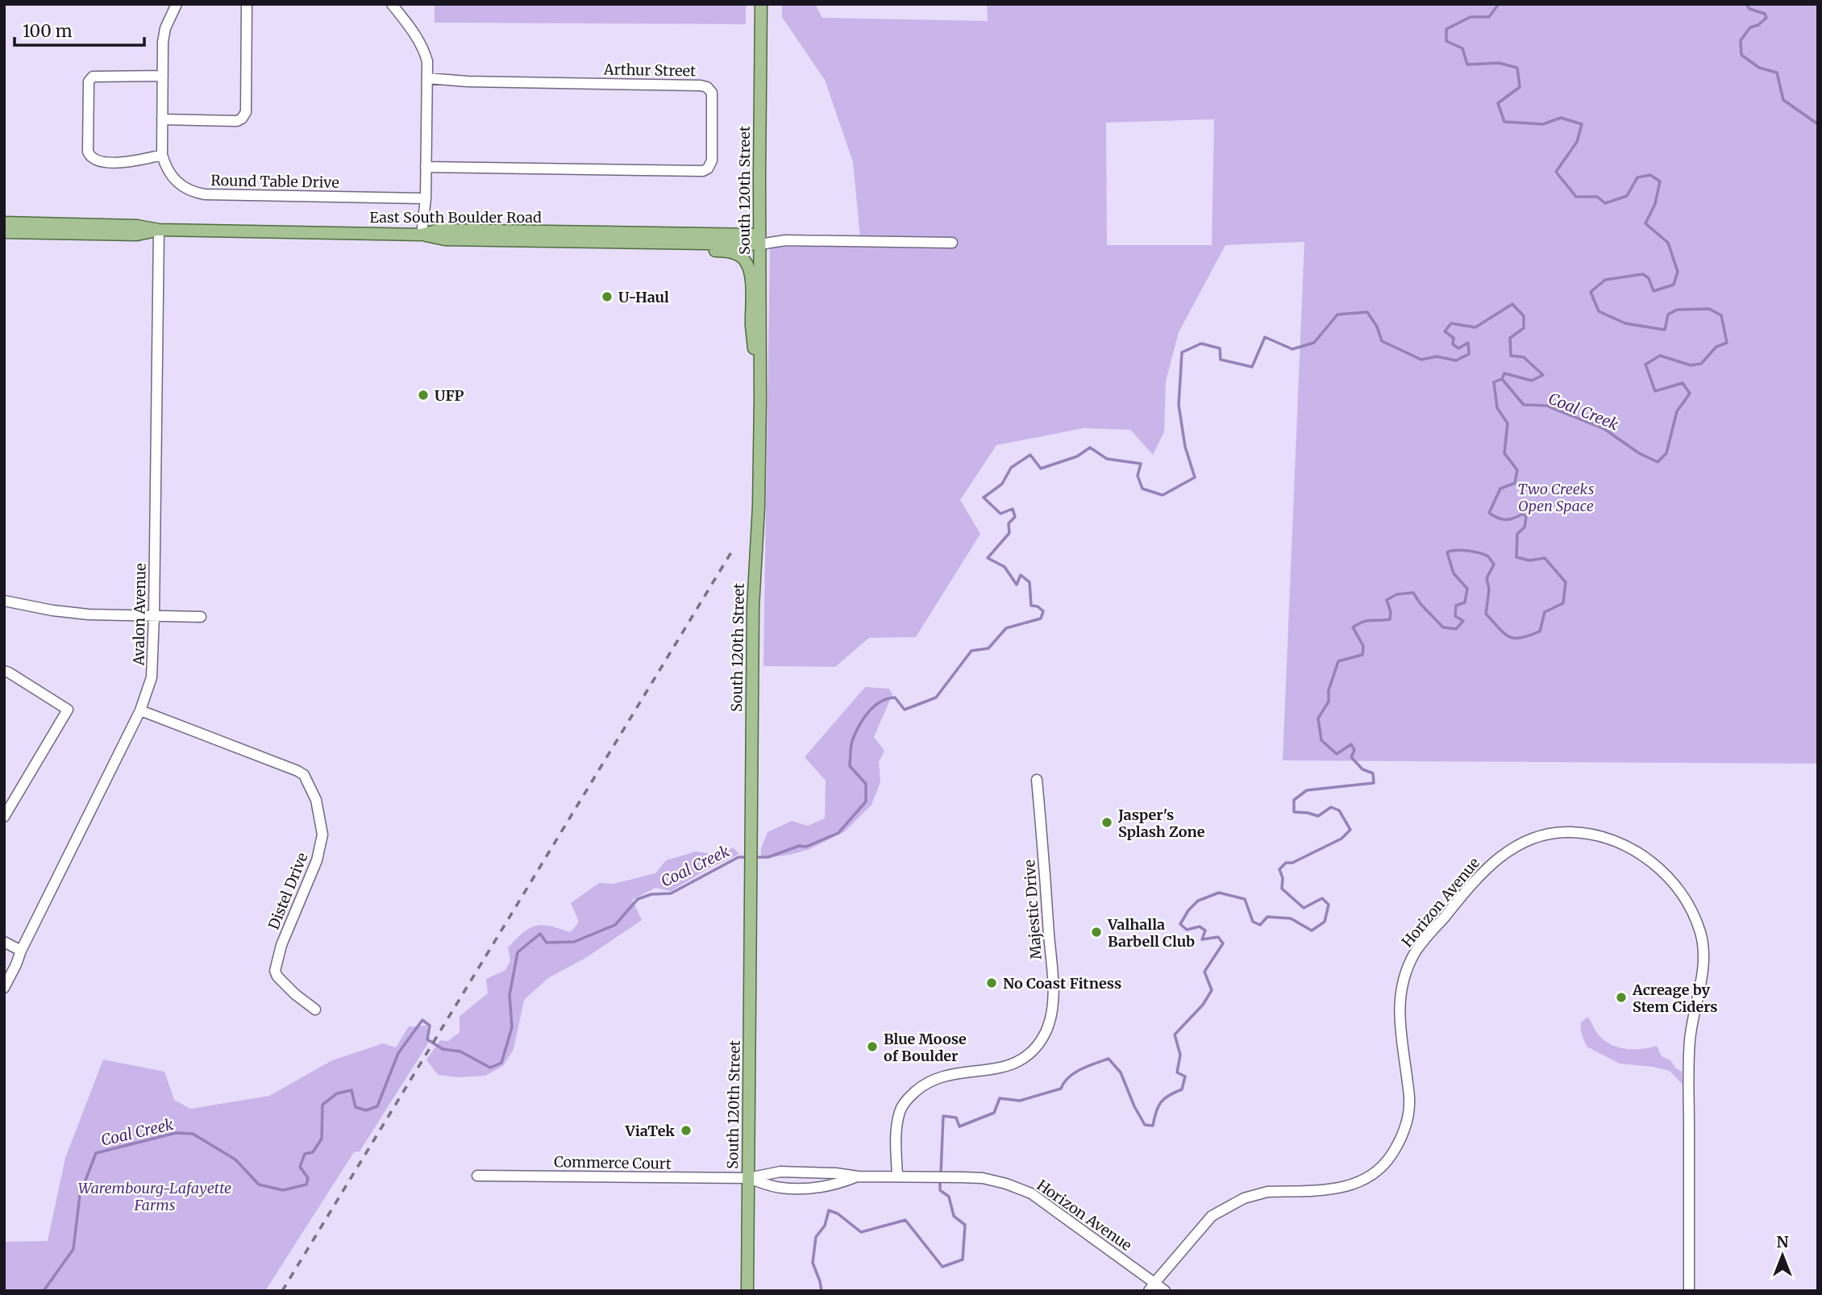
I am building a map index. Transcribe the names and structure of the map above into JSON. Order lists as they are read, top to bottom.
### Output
{
  "streets": {
    "main road": ["South 120th Street", "East South Boulder Road"],
    "street": [
      "Arthur Street",
      "Round Table Drive",
      "Avalon Avenue",
      "Distel Drive",
      "Horizon Avenue",
      "Majestic Drive",
      "Commerce Court"
    ]
  },
  "crossings": [
    ["South 120th Street", "East South Boulder Road"],
    ["South 120th Street", "Horizon Avenue"],
    ["South 120th Street", "Commerce Court"],
    ["East South Boulder Road", "Avalon Avenue"],
    ["Avalon Avenue", "Distel Drive"],
    ["Horizon Avenue", "Majestic Drive"],
    ["Horizon Avenue", "Commerce Court"]
  ],
  "water": ["Coal Creek"],
  "parks": ["Two Creeks Open Space", "Warembourg-Lafayette Farms"],
  "places": [
    "U-Haul",
    "UFP",
    "Jasper's Splash Zone",
    "Valhalla Barbell Club",
    "No Coast Fitness",
    "Acreage by Stem Ciders",
    "Blue Moose of Boulder",
    "ViaTek"
  ],
  "scale_bar": "100 m",
  "north": "top"
}
